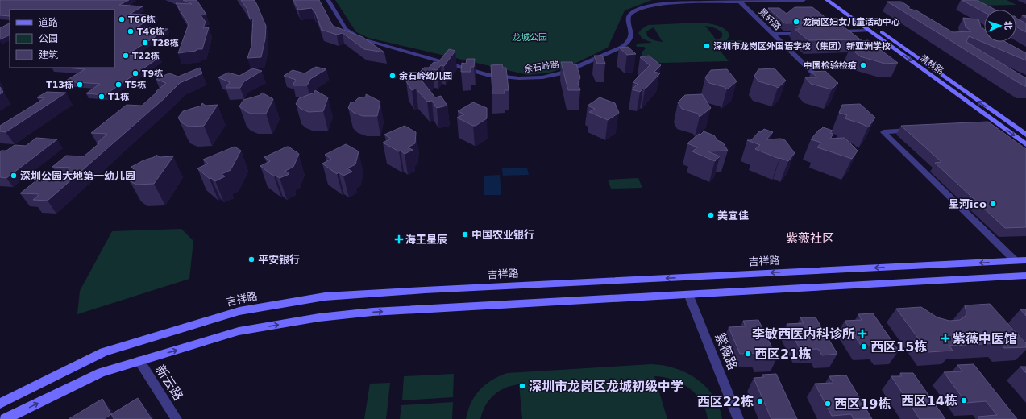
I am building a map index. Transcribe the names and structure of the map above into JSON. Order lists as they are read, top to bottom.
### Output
{
  "streets": {
    "main road": ["清林路", "吉祥路"],
    "street": [
      "景轩路",
      "余石岭路",
      "紫薇路",
      "新云路"
    ]
  },
  "crossings": [
    ["景轩路", "余石岭路"]
  ],
  "districts": ["紫薇社区"],
  "parks": ["龙城公园"],
  "places": {
    "other": [
      "T66栋",
      "龙岗区妇女儿童活动中心",
      "T46栋",
      "T28栋",
      "深圳市龙岗区外国语学校（集团）新亚洲学校",
      "T22栋",
      "中国检验检疫",
      "T9栋",
      "余石岭幼儿园",
      "T13栋",
      "T5栋",
      "T1栋",
      "深圳公园大地第一幼儿园",
      "星河ico",
      "美宜佳",
      "中国农业银行",
      "平安银行",
      "西区15栋",
      "西区21栋",
      "深圳市龙岗区龙城初级中学",
      "西区14栋",
      "西区22栋",
      "西区19栋"
    ],
    "health": ["海王星辰", "李敏西医内科诊所", "紫薇中医馆"]
  },
  "legend": ["道路", "公园", "建筑"],
  "north": "right"
}
